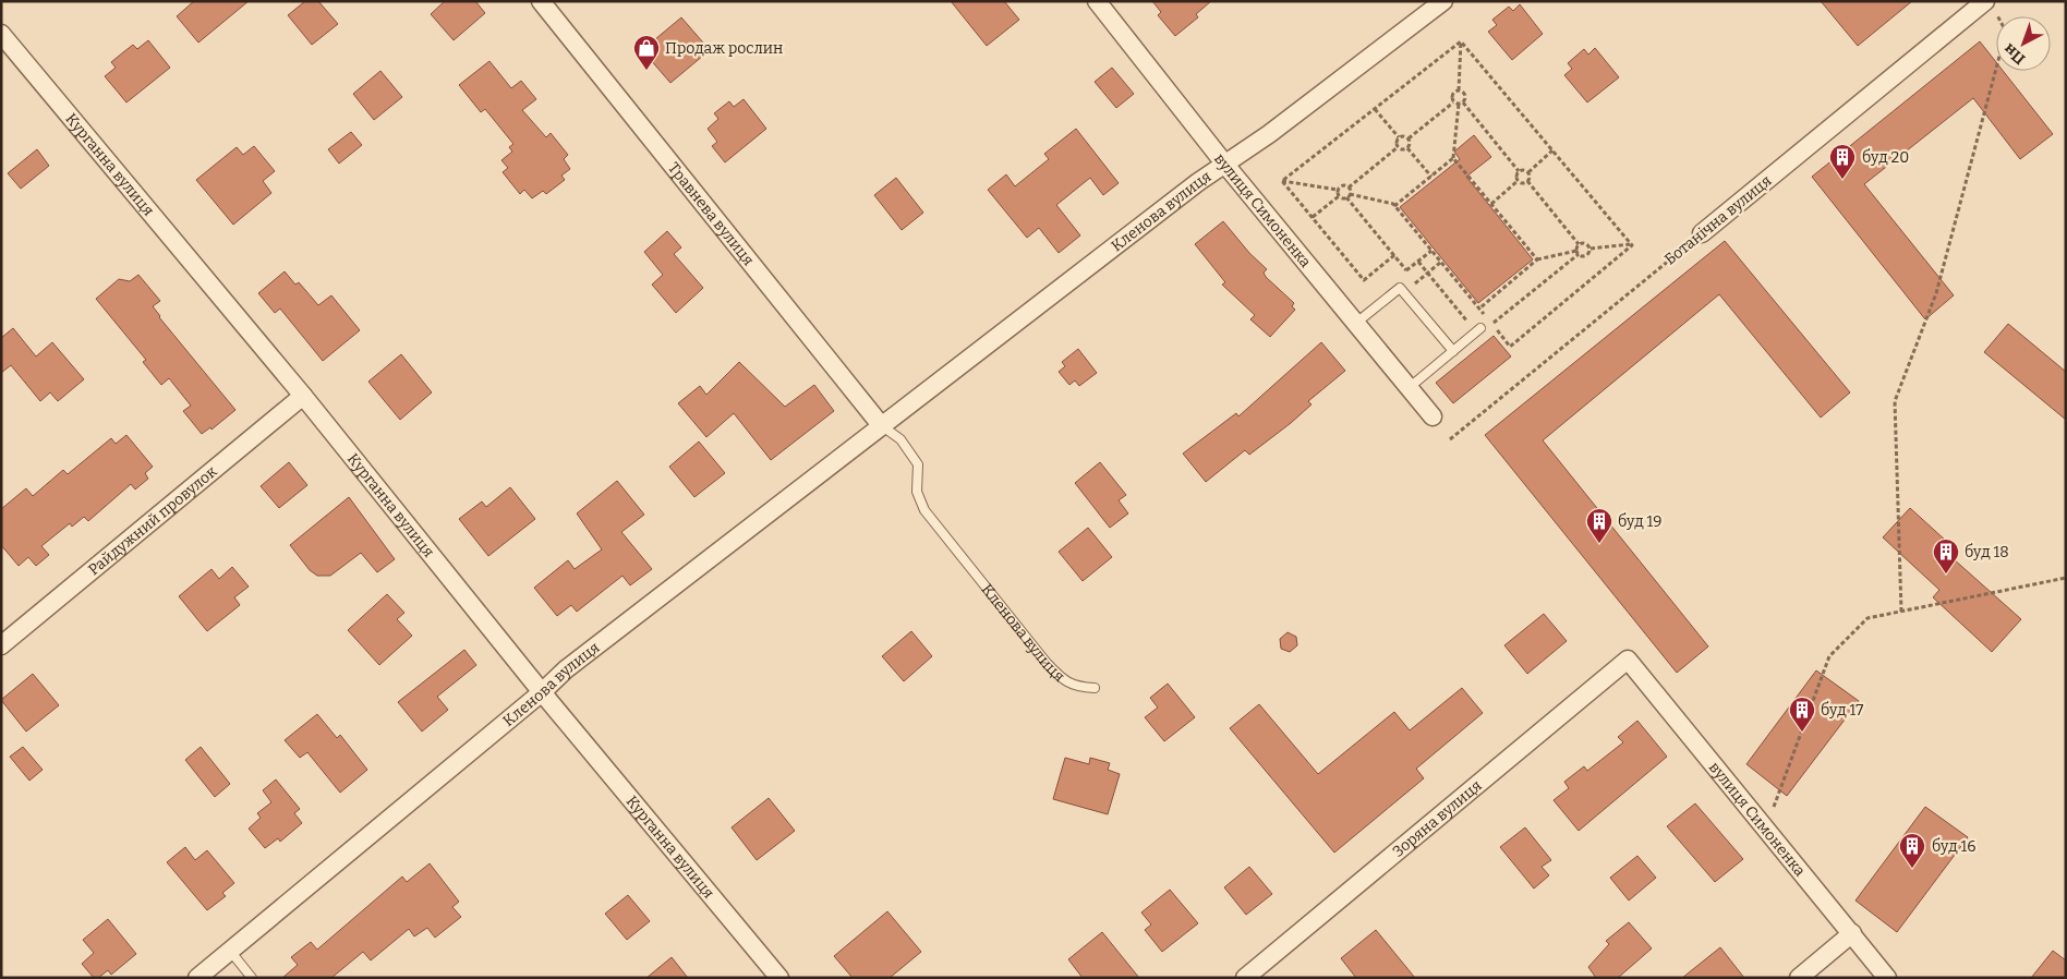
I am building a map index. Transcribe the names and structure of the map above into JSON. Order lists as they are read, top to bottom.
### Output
{
  "streets": {
    "street": [
      "Курганна вулиця",
      "вулиця Симоненка",
      "Кленова вулиця",
      "Травнева вулиця",
      "Ботанічна вулиця",
      "Райдужний провулок",
      "Зоряна вулиця"
    ]
  },
  "crossings": [
    ["Курганна вулиця", "Кленова вулиця"],
    ["Курганна вулиця", "Райдужний провулок"],
    ["вулиця Симоненка", "Кленова вулиця"],
    ["вулиця Симоненка", "Зоряна вулиця"],
    ["Кленова вулиця", "Травнева вулиця"]
  ],
  "places": {
    "shop": ["Продаж рослин"],
    "building": [
      "буд 20",
      "буд 19",
      "буд 18",
      "буд 17",
      "буд 16"
    ]
  },
  "north": "bottom left"
}
